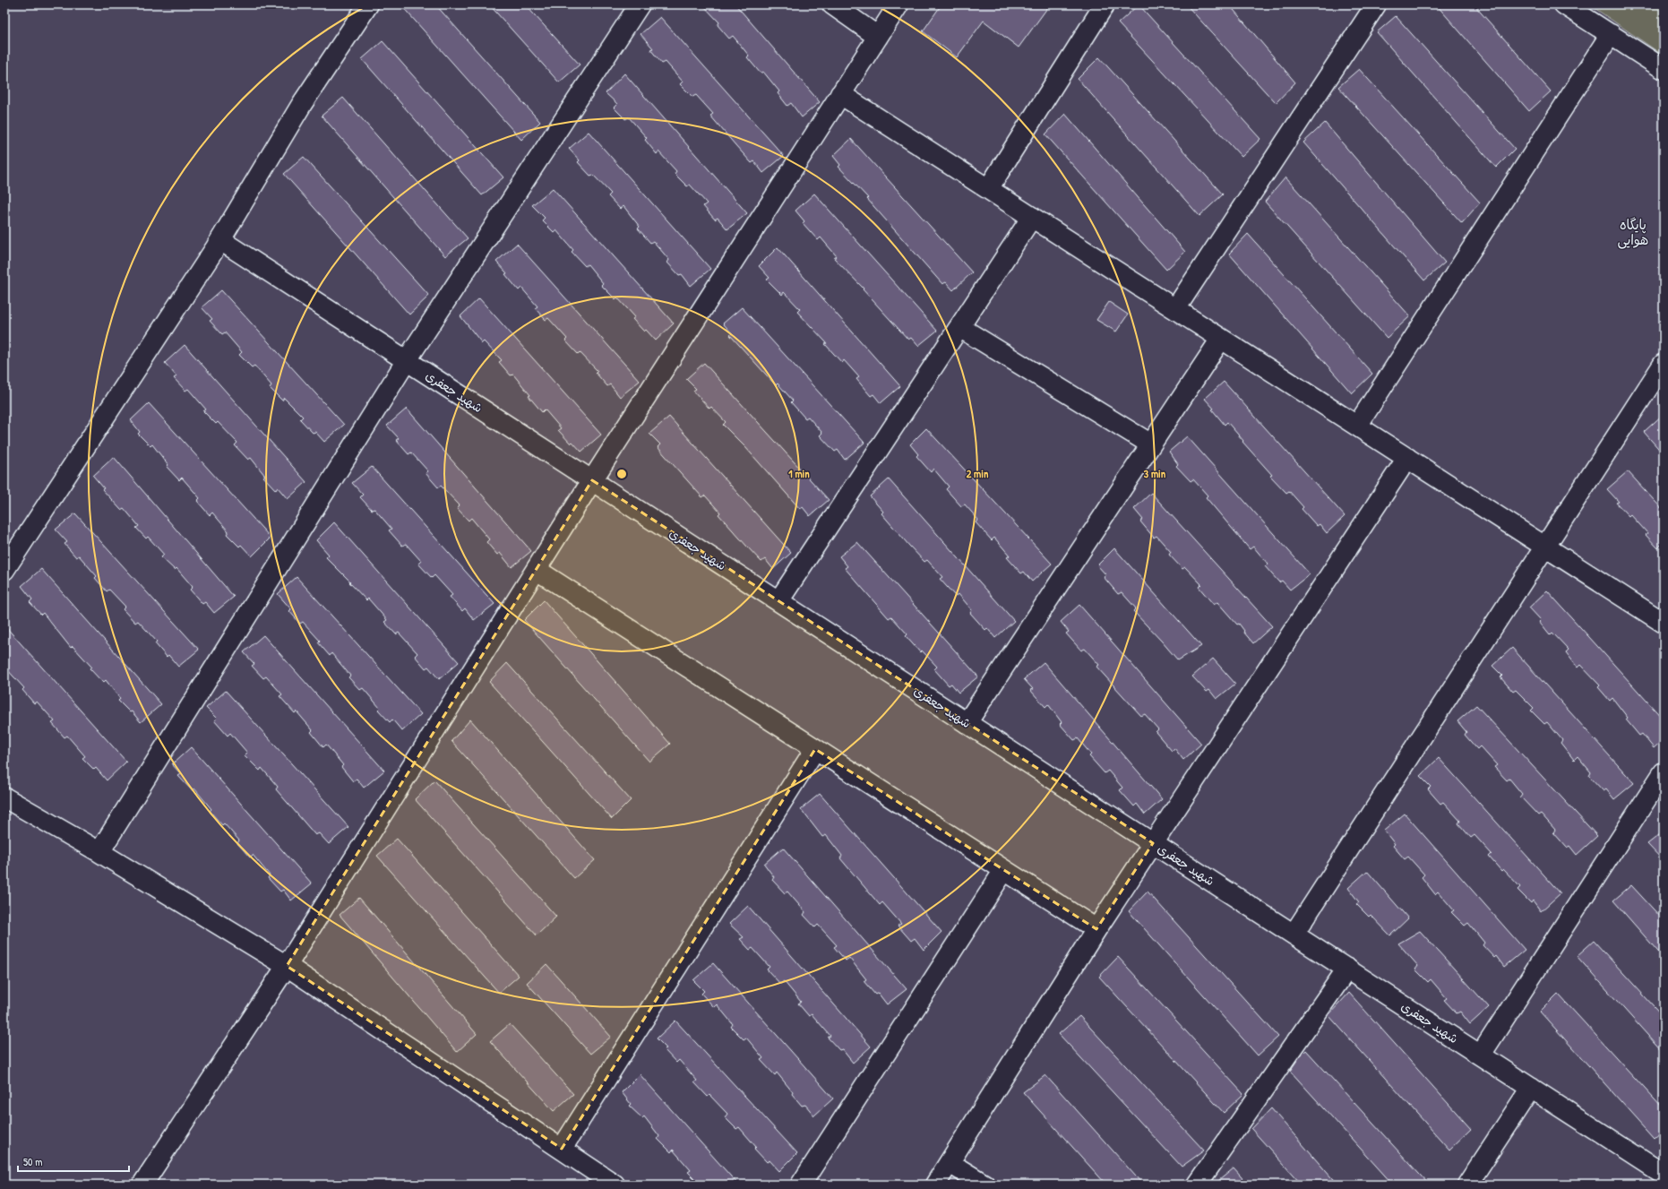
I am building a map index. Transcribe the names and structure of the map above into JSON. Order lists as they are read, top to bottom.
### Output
{
  "streets": {
    "street": ["شهید جعفری"]
  },
  "districts": ["پایگاه هوایی"],
  "scale_bar": "50 m",
  "rings": ["1 min", "2 min", "3 min"]
}
